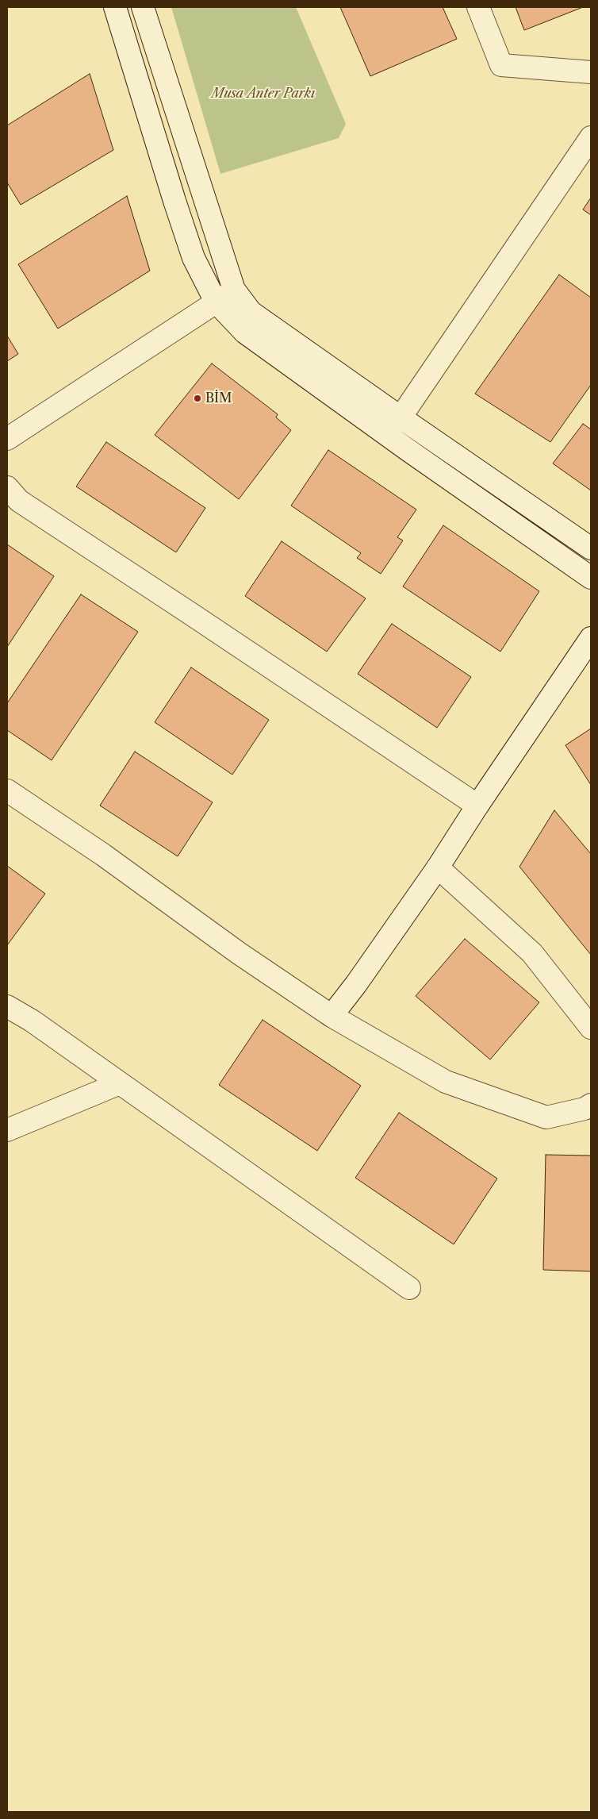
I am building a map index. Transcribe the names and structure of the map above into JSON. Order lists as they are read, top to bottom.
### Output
{
  "parks": ["Musa Anter Parkı"],
  "places": ["BİM"]
}
